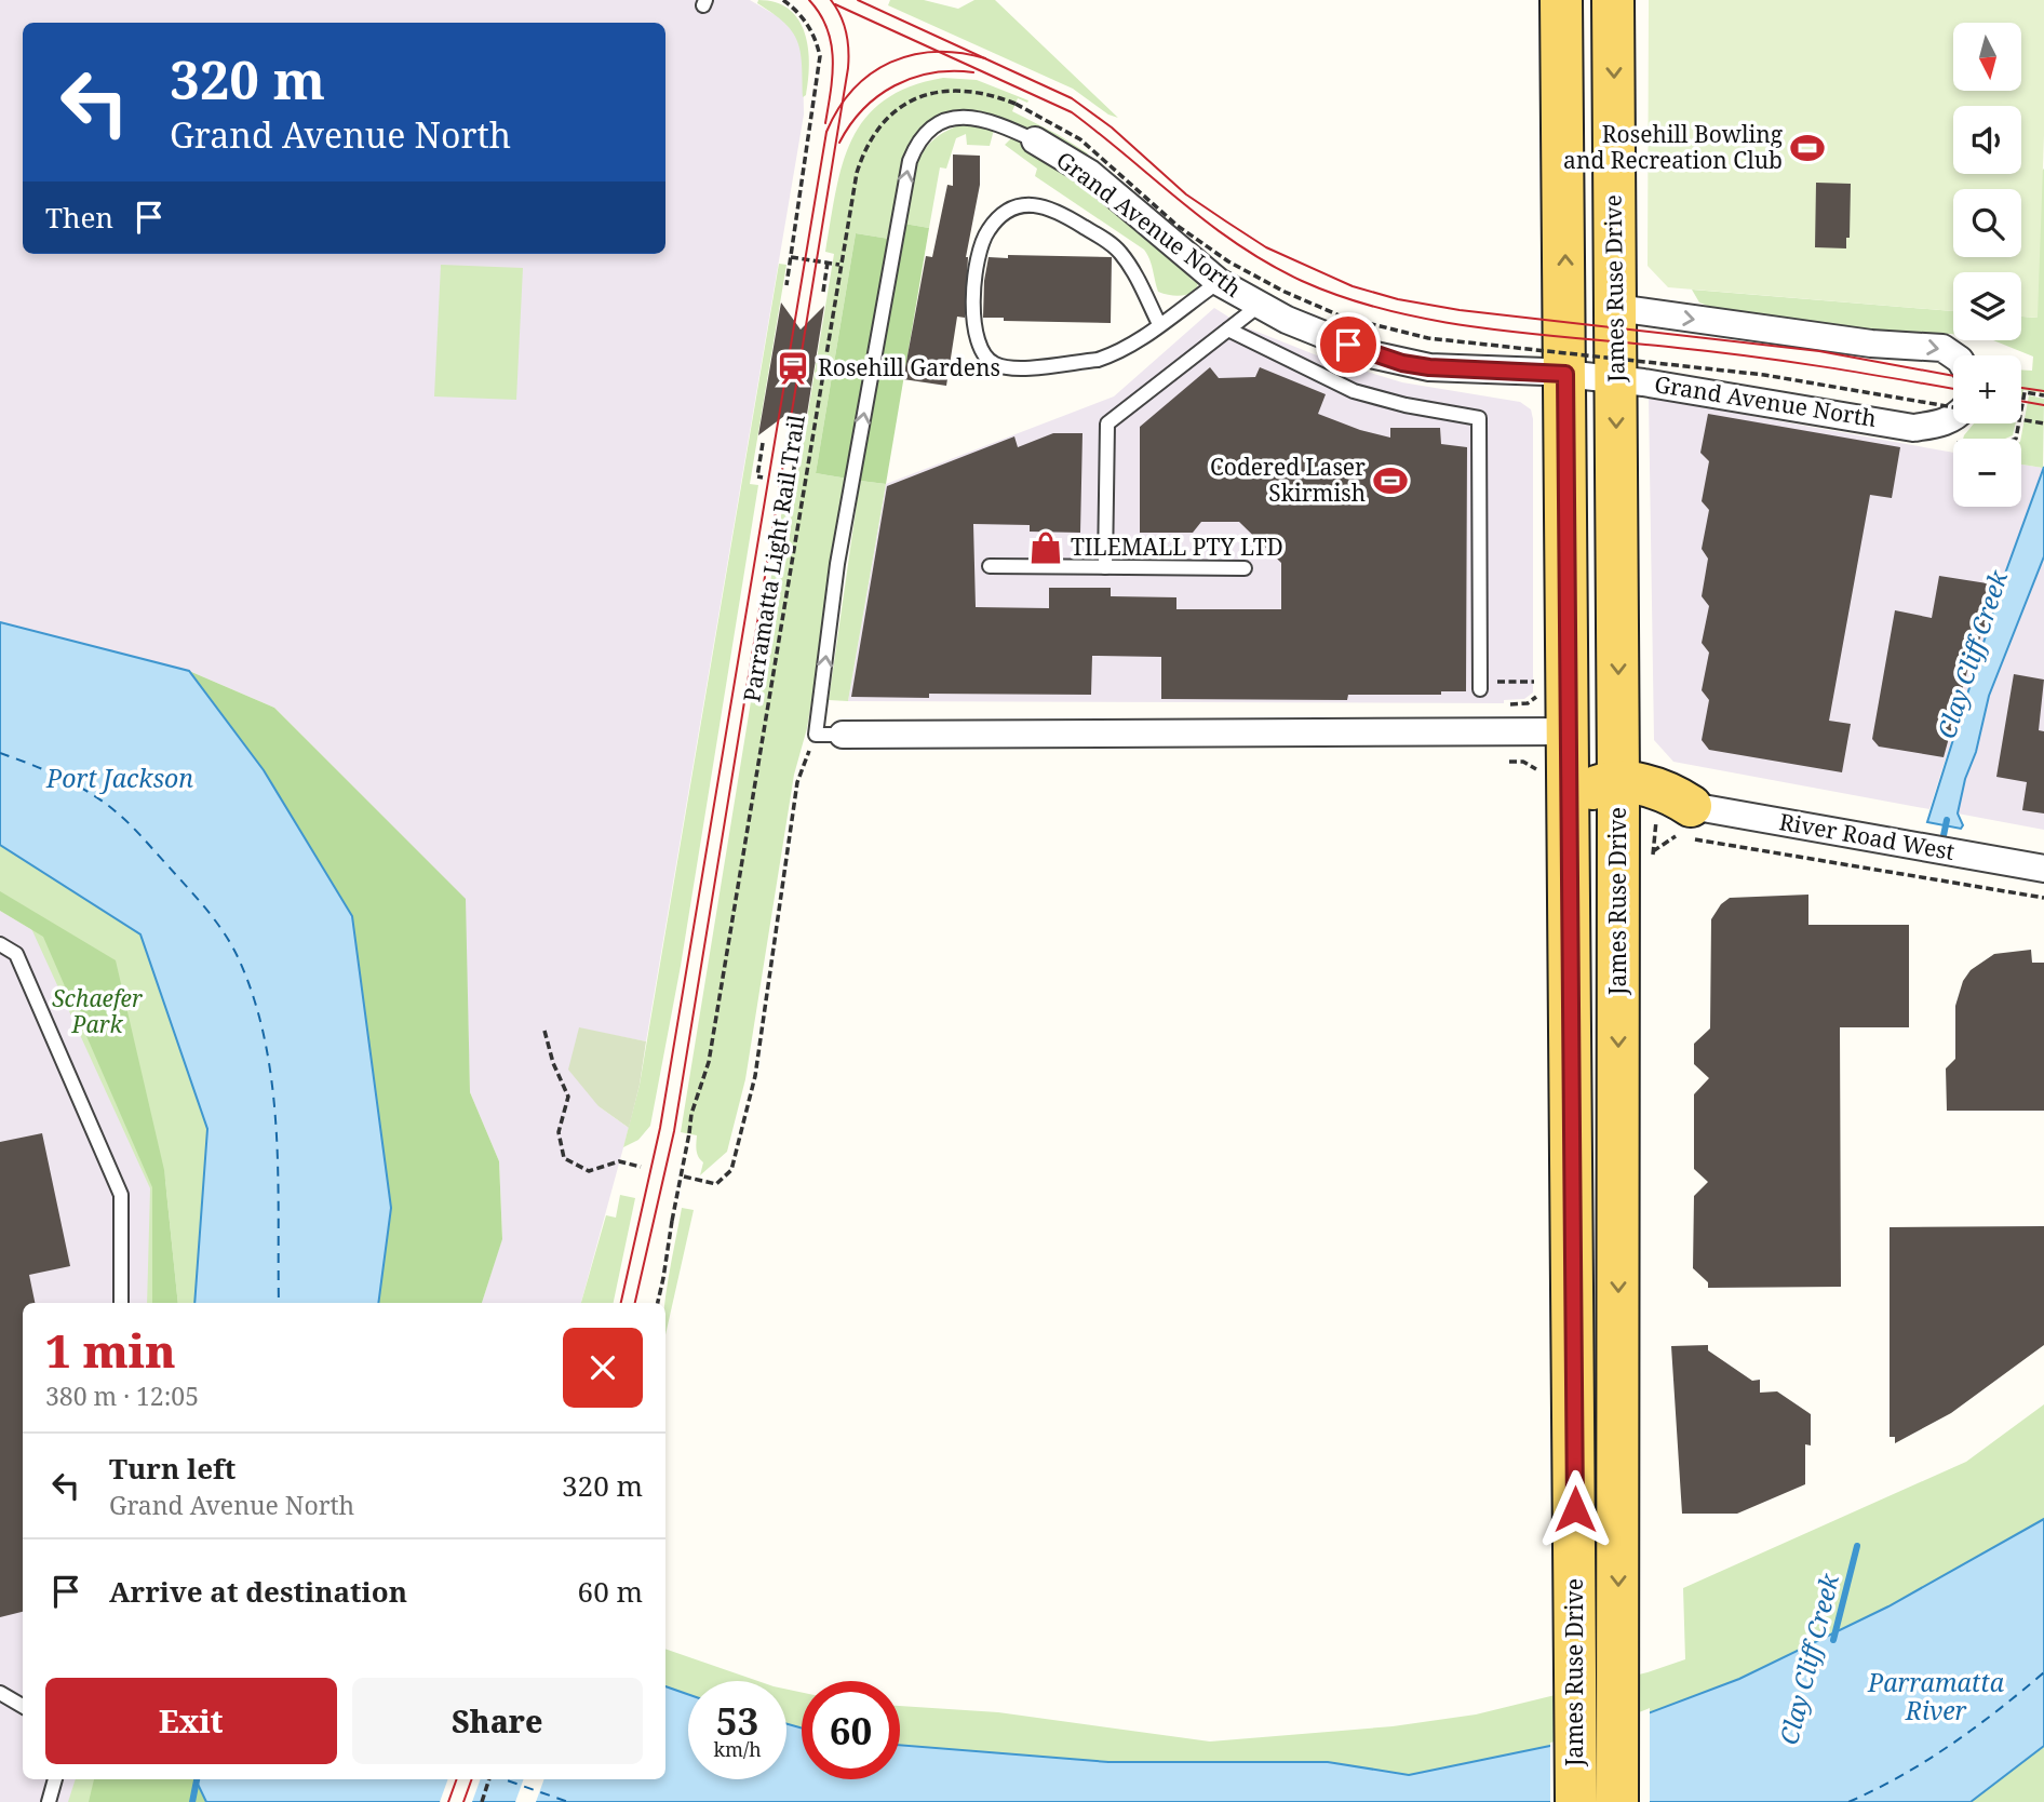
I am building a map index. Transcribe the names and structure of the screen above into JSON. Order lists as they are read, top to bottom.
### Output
{
  "streets": {
    "main road": ["James Ruse Drive"],
    "street": ["Grand Avenue North", "River Road West"],
    "path": ["Parramatta Light Rail Trail"]
  },
  "crossings": [
    ["Grand Avenue North", "James Ruse Drive"]
  ],
  "water": ["Clay Cliff Creek", "Port Jackson", "Parramatta River"],
  "parks": ["Schaefer Park"],
  "places": {
    "sports": ["Rosehill Bowling and Recreation Club", "Codered Laser Skirmish"],
    "station": ["Rosehill Gardens"],
    "shop": ["TILEMALL PTY LTD"]
  },
  "north": "bottom",
  "page": {
    "map_buttons": ["+", "−"],
    "turn": ["320 m", "Grand Avenue North"],
    "then": "Then",
    "heading": ["1 min", "380 m · 12:05"],
    "list": [
      {
        "name": "Turn left",
        "note": "Grand Avenue North",
        "value": "320 m"
      },
      {
        "name": "Arrive at destination",
        "value": "60 m"
      }
    ],
    "buttons": ["Exit", "Share"],
    "speed": "53 km/h",
    "limit": "60"
  }
}
